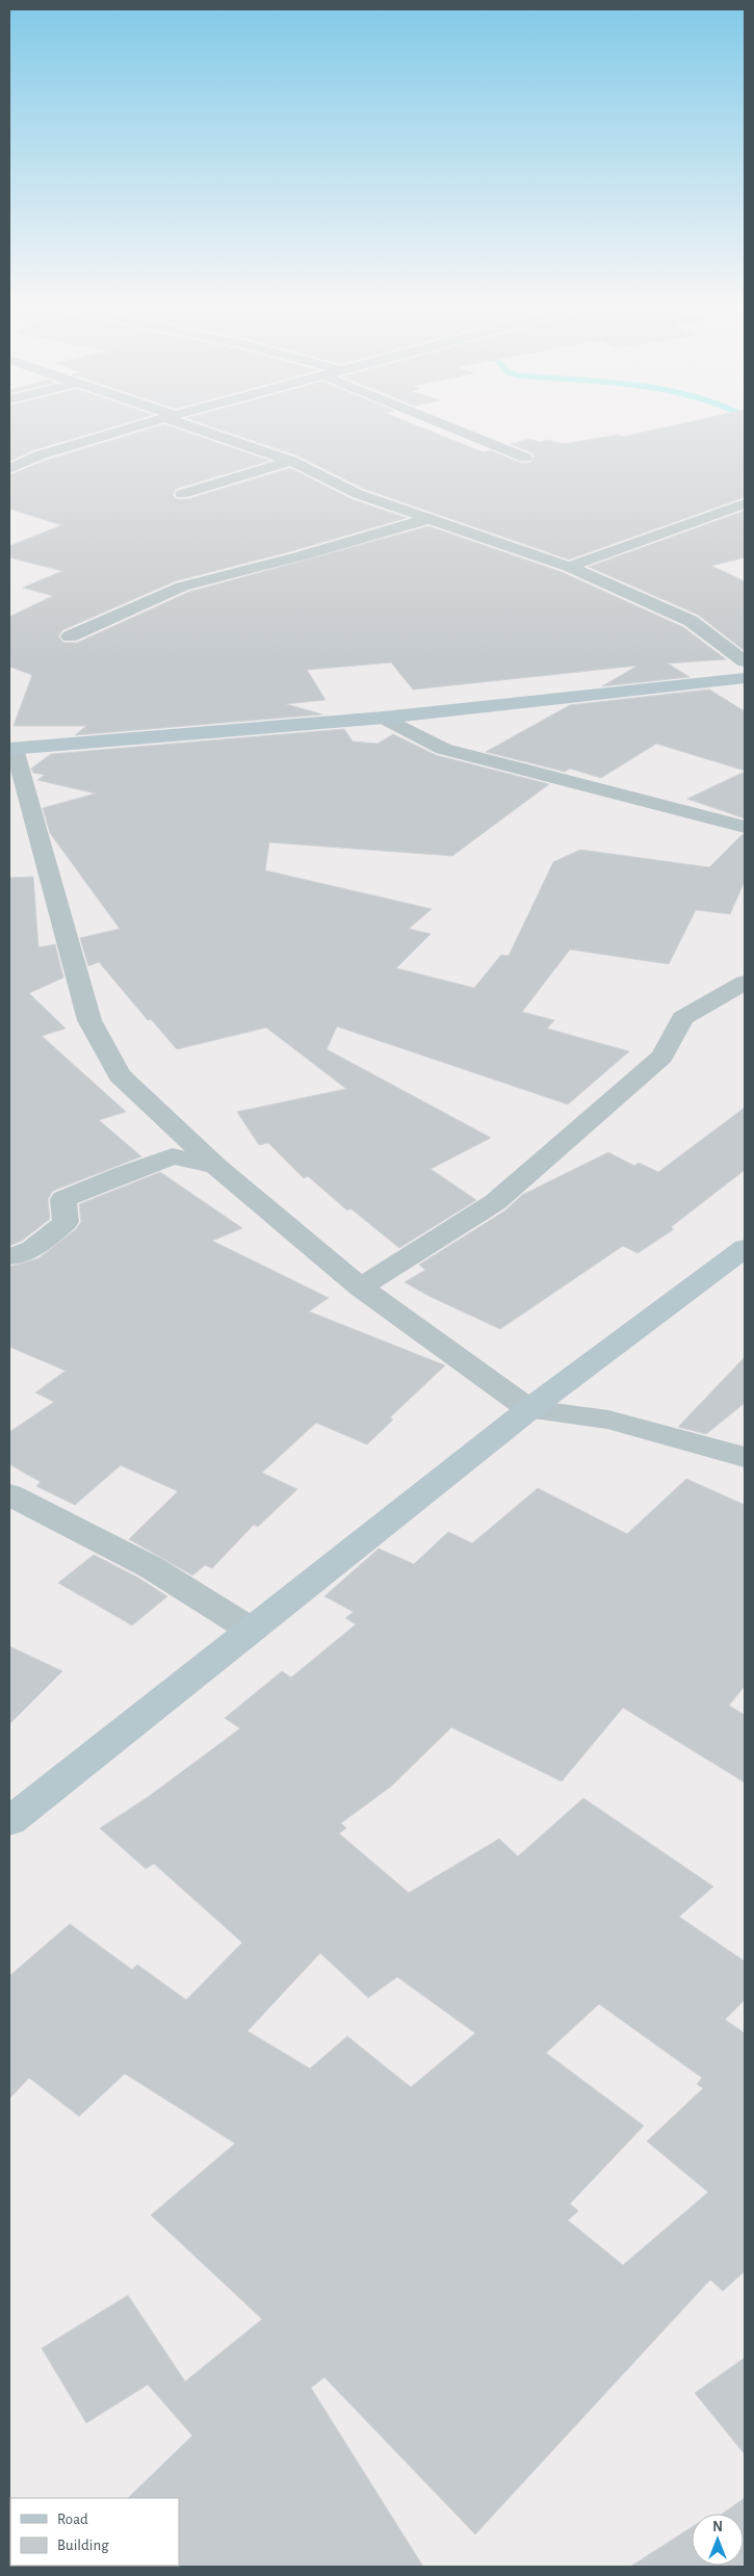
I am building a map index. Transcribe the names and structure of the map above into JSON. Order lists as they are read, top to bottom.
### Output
{
  "legend": ["Road", "Building"],
  "north": "top"
}
